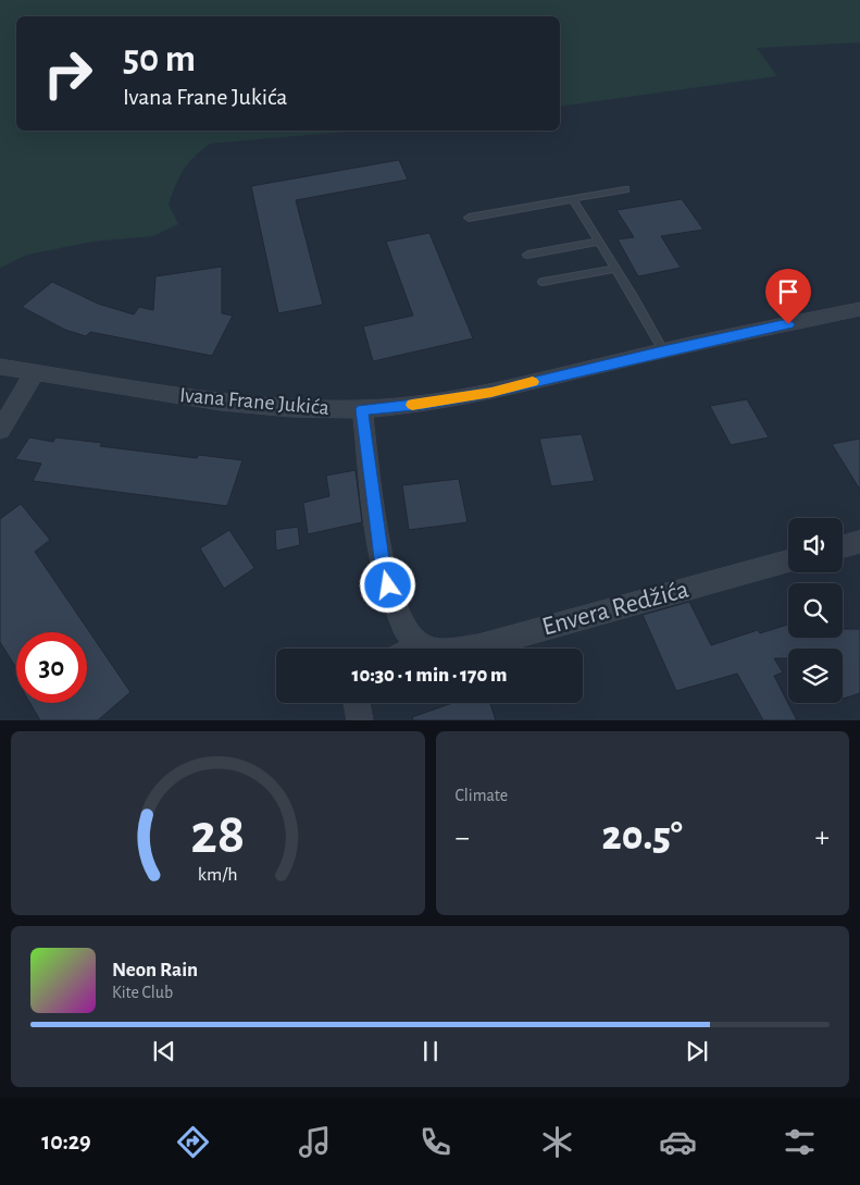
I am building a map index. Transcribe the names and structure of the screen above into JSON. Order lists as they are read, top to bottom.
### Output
{
  "streets": {
    "street": ["Ivana Frane Jukića", "Envera Redžića"]
  },
  "page": {
    "turn": ["50 m", "Ivana Frane Jukića"],
    "limit": "30",
    "trip": "10:30 · 1 min · 170 m",
    "tile": "Climate",
    "heat": ["−", "20.5°", "+"],
    "song": ["Neon Rain", "Kite Club"],
    "tabs": "10:29",
    "gauge": ["28", "km/h"]
  }
}
